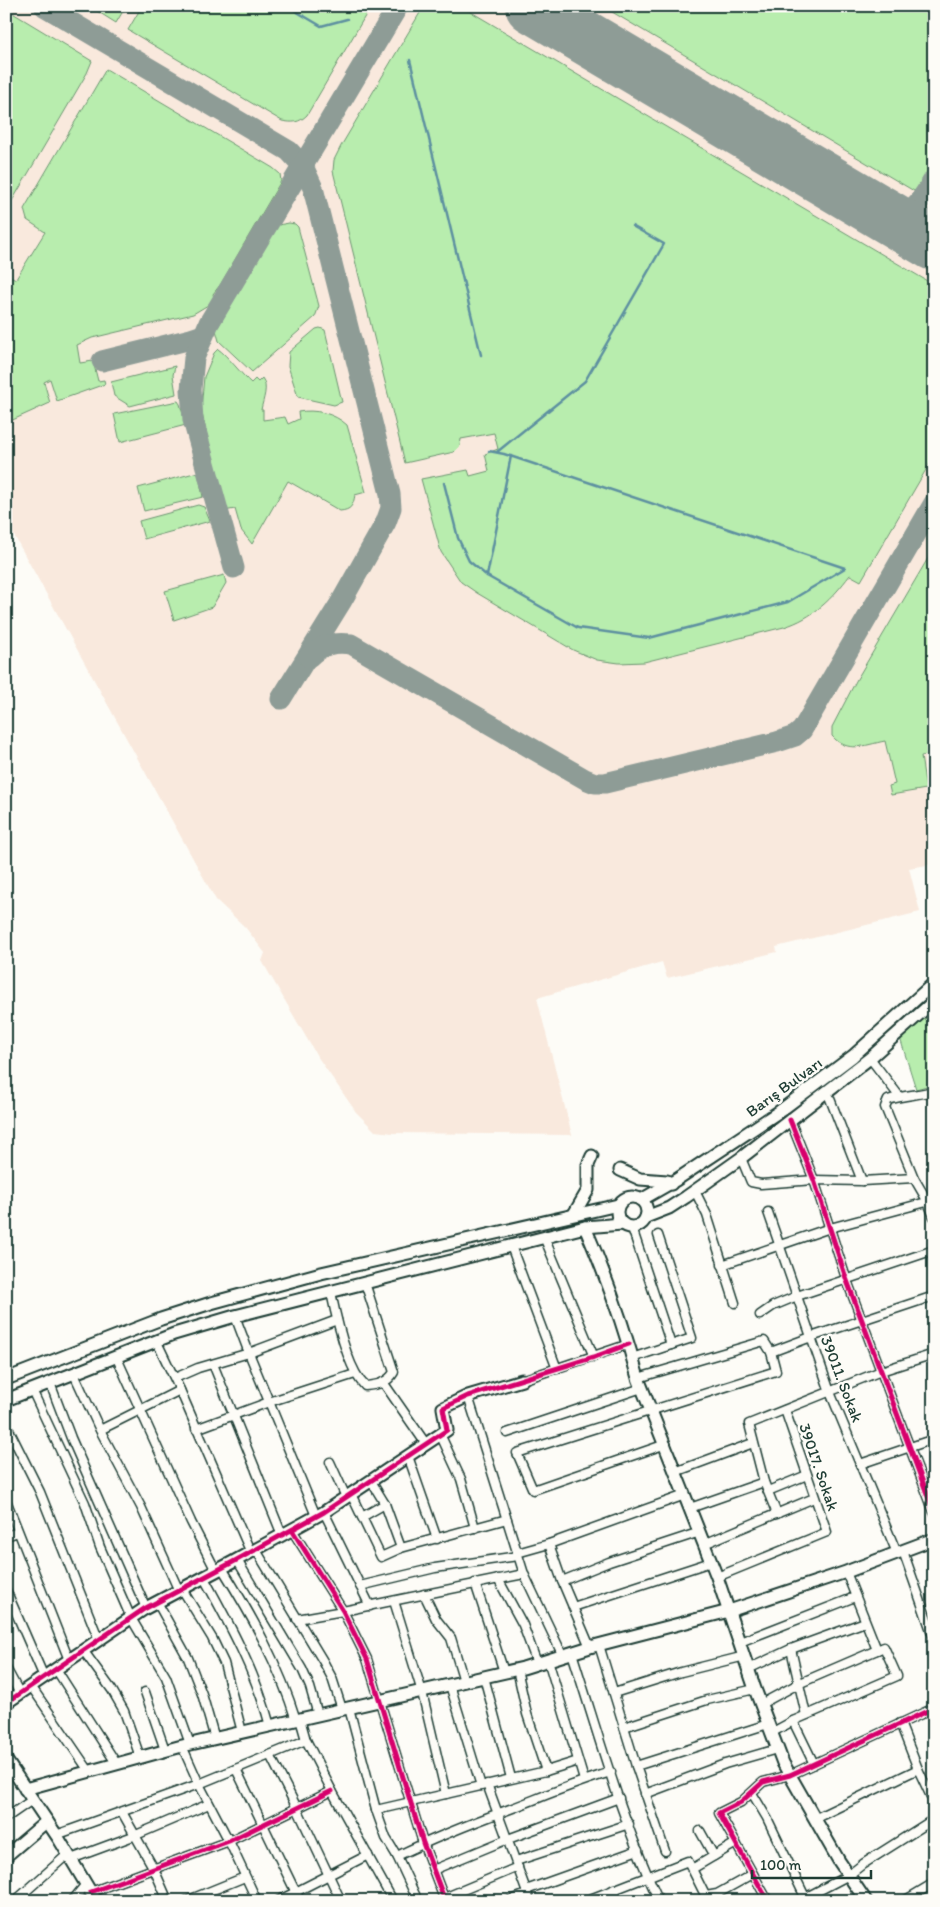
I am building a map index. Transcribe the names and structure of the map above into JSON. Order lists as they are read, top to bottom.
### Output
{
  "streets": {
    "main road": ["Barış Bulvarı"],
    "street": ["39011. Sokak", "39017. Sokak"]
  },
  "scale_bar": "100 m"
}
